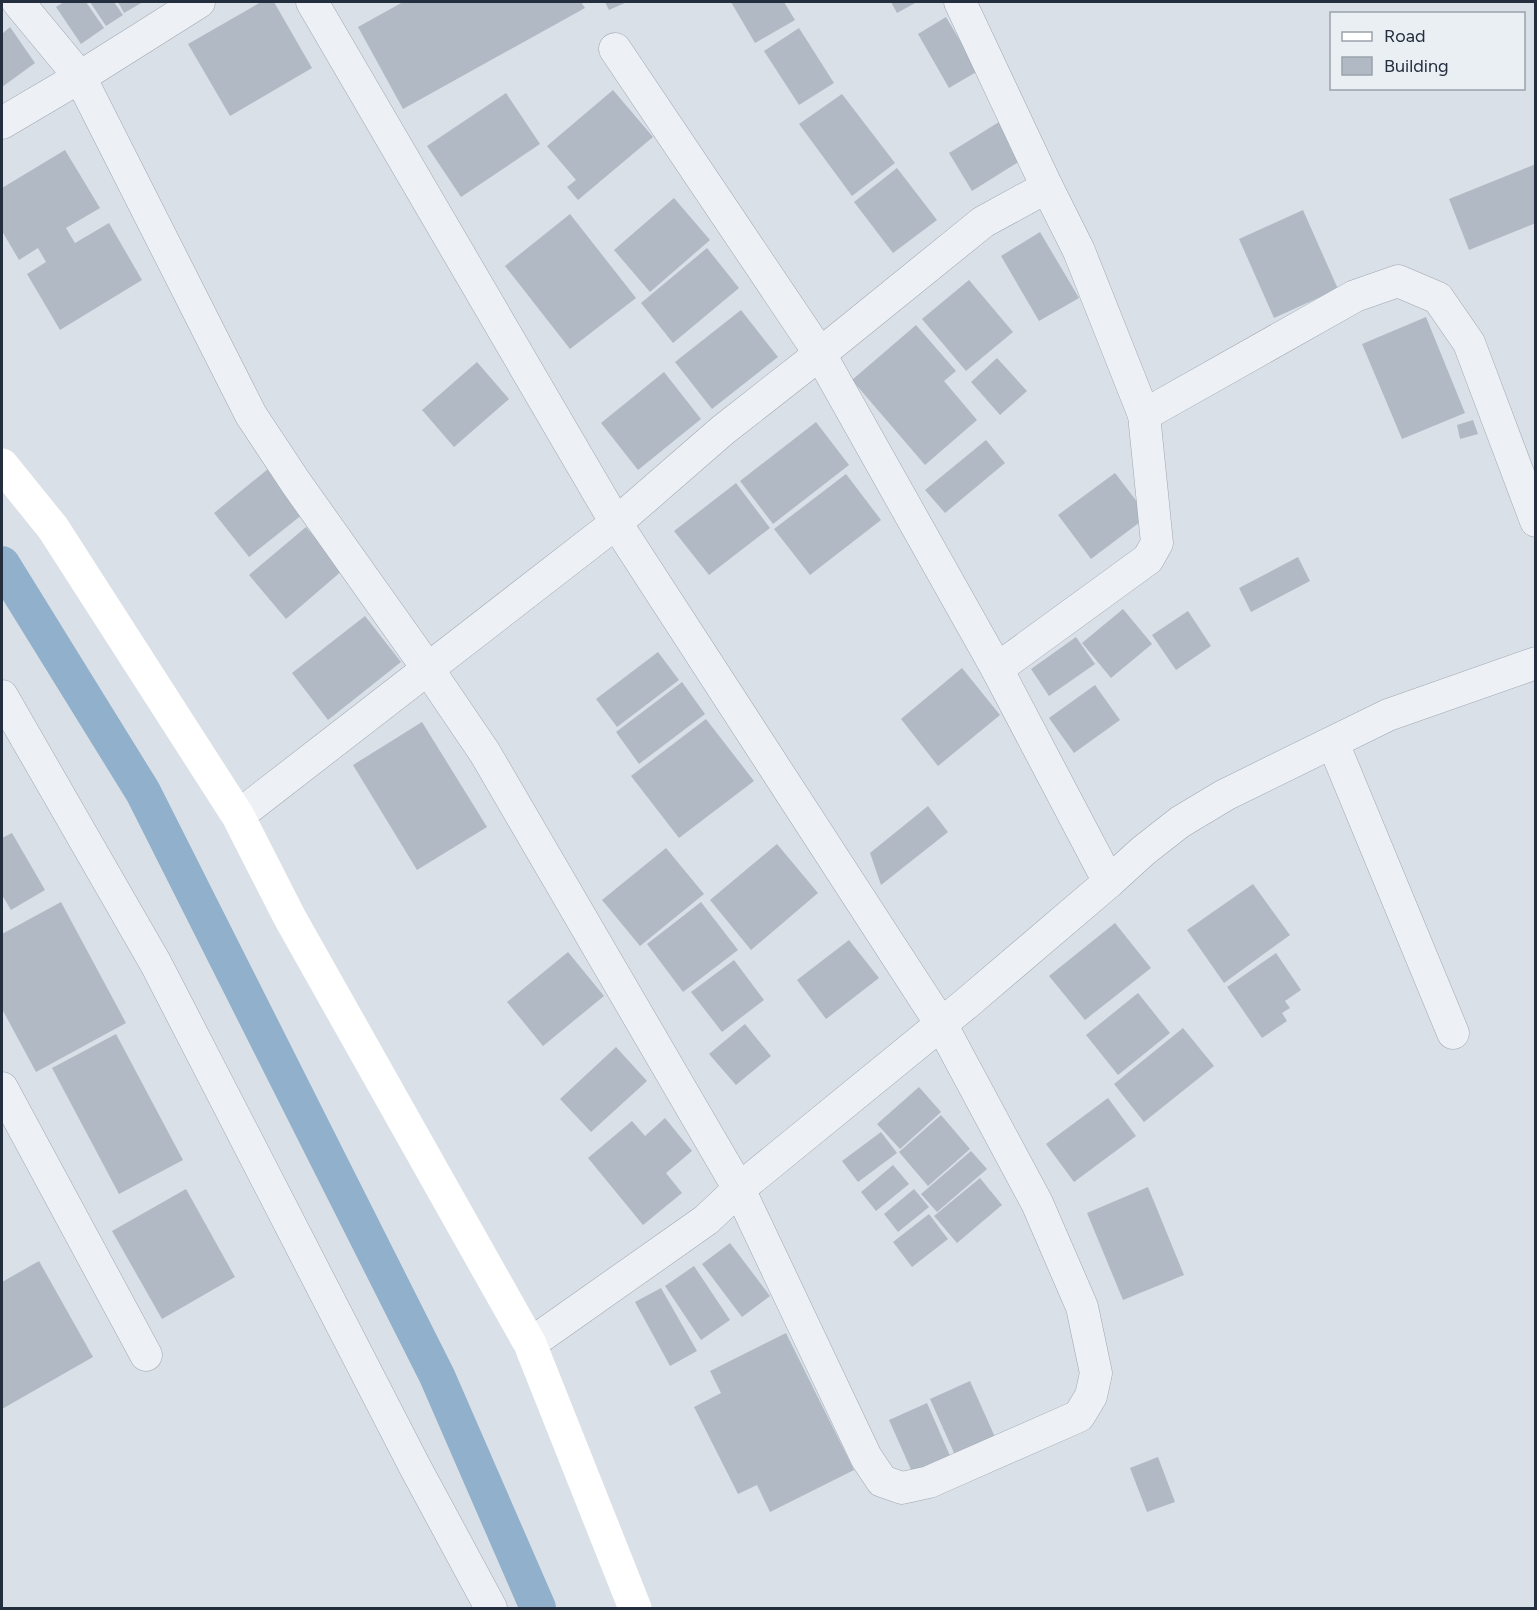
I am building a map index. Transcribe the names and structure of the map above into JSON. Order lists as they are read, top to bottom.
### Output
{
  "legend": ["Road", "Building"]
}
